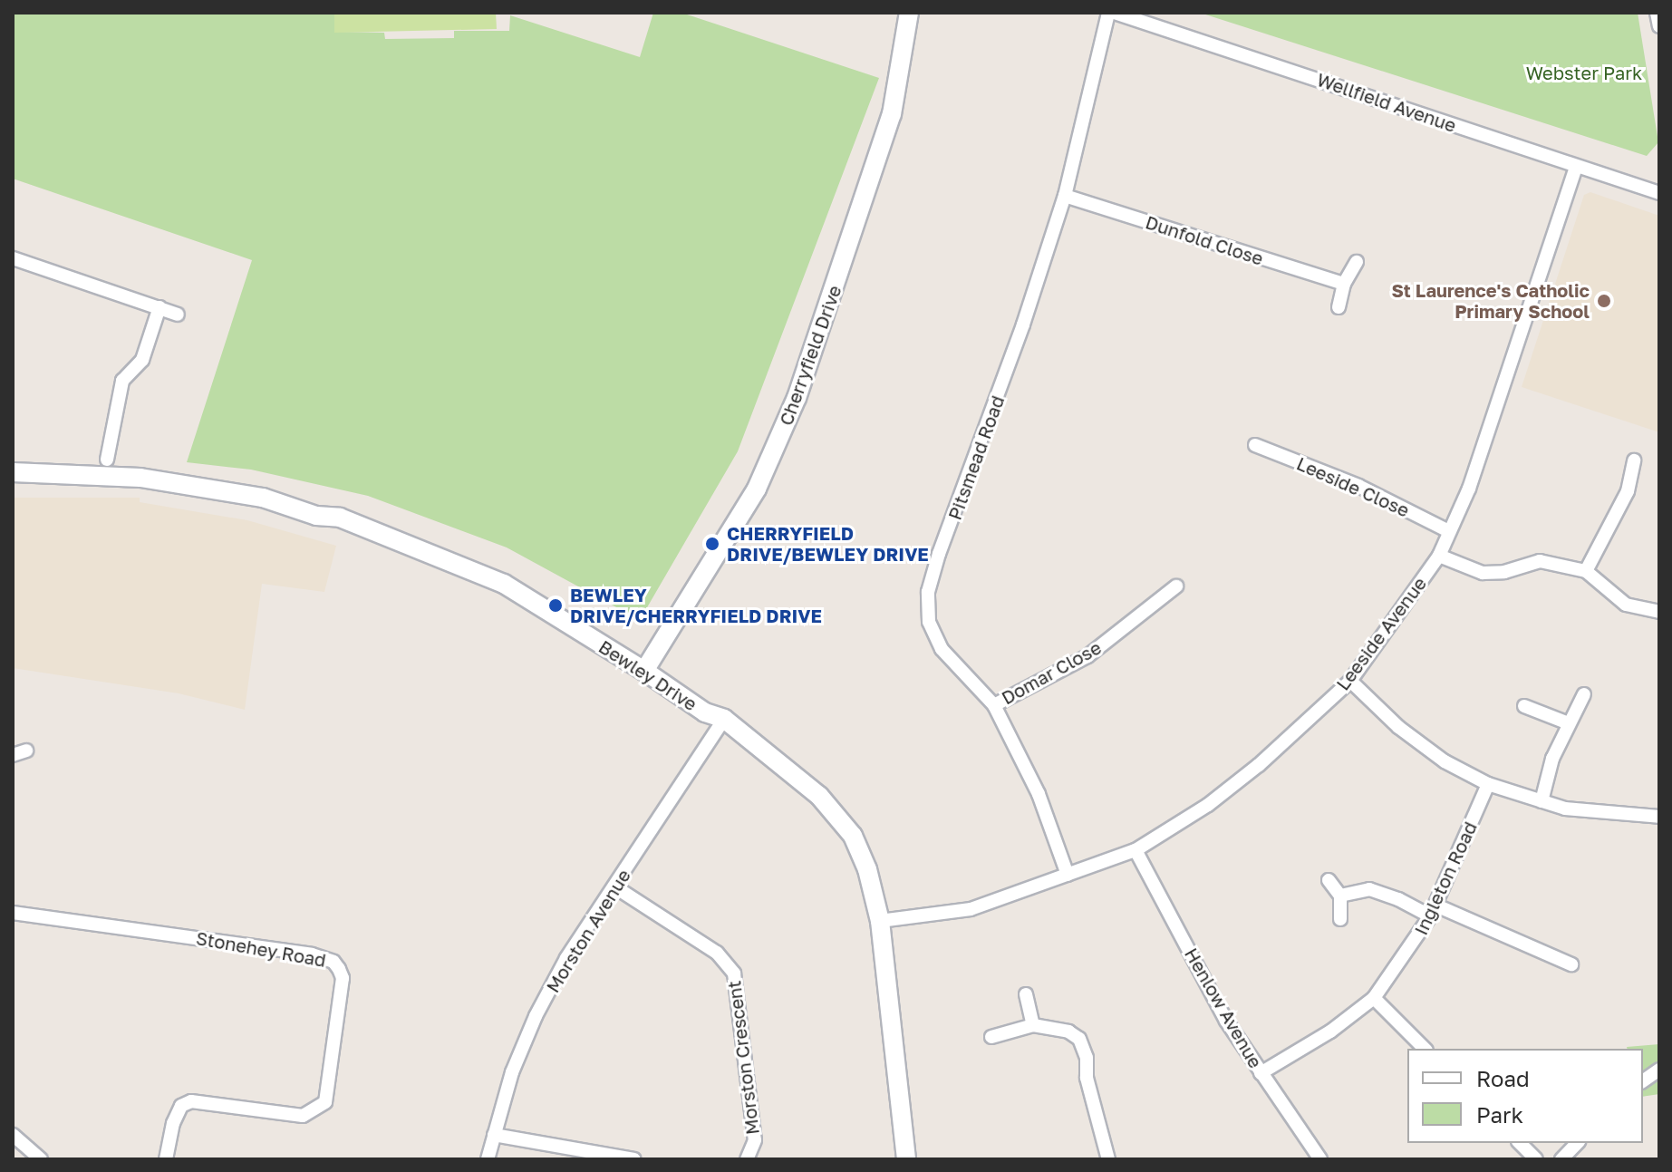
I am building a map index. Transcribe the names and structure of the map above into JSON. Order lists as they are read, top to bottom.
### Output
{
  "streets": {
    "street": [
      "Wellfield Avenue",
      "Dunfold Close",
      "Cherryfield Drive",
      "Pitsmead Road",
      "Leeside Close",
      "Leeside Avenue",
      "Domar Close",
      "Bewley Drive",
      "Ingleton Road",
      "Morston Avenue",
      "Stonehey Road",
      "Henlow Avenue",
      "Morston Crescent"
    ]
  },
  "crossings": [
    ["Wellfield Avenue", "Leeside Avenue"],
    ["Dunfold Close", "Pitsmead Road"],
    ["Cherryfield Drive", "Bewley Drive"],
    ["Pitsmead Road", "Leeside Avenue"],
    ["Pitsmead Road", "Domar Close"],
    ["Leeside Close", "Leeside Avenue"],
    ["Leeside Avenue", "Bewley Drive"],
    ["Leeside Avenue", "Henlow Avenue"],
    ["Bewley Drive", "Morston Avenue"],
    ["Ingleton Road", "Henlow Avenue"],
    ["Morston Avenue", "Morston Crescent"]
  ],
  "parks": ["Webster Park"],
  "places": ["St Laurence's Catholic Primary School", "CHERRYFIELD DRIVE/BEWLEY DRIVE", "BEWLEY DRIVE/CHERRYFIELD DRIVE"],
  "legend": ["Road", "Park"]
}
